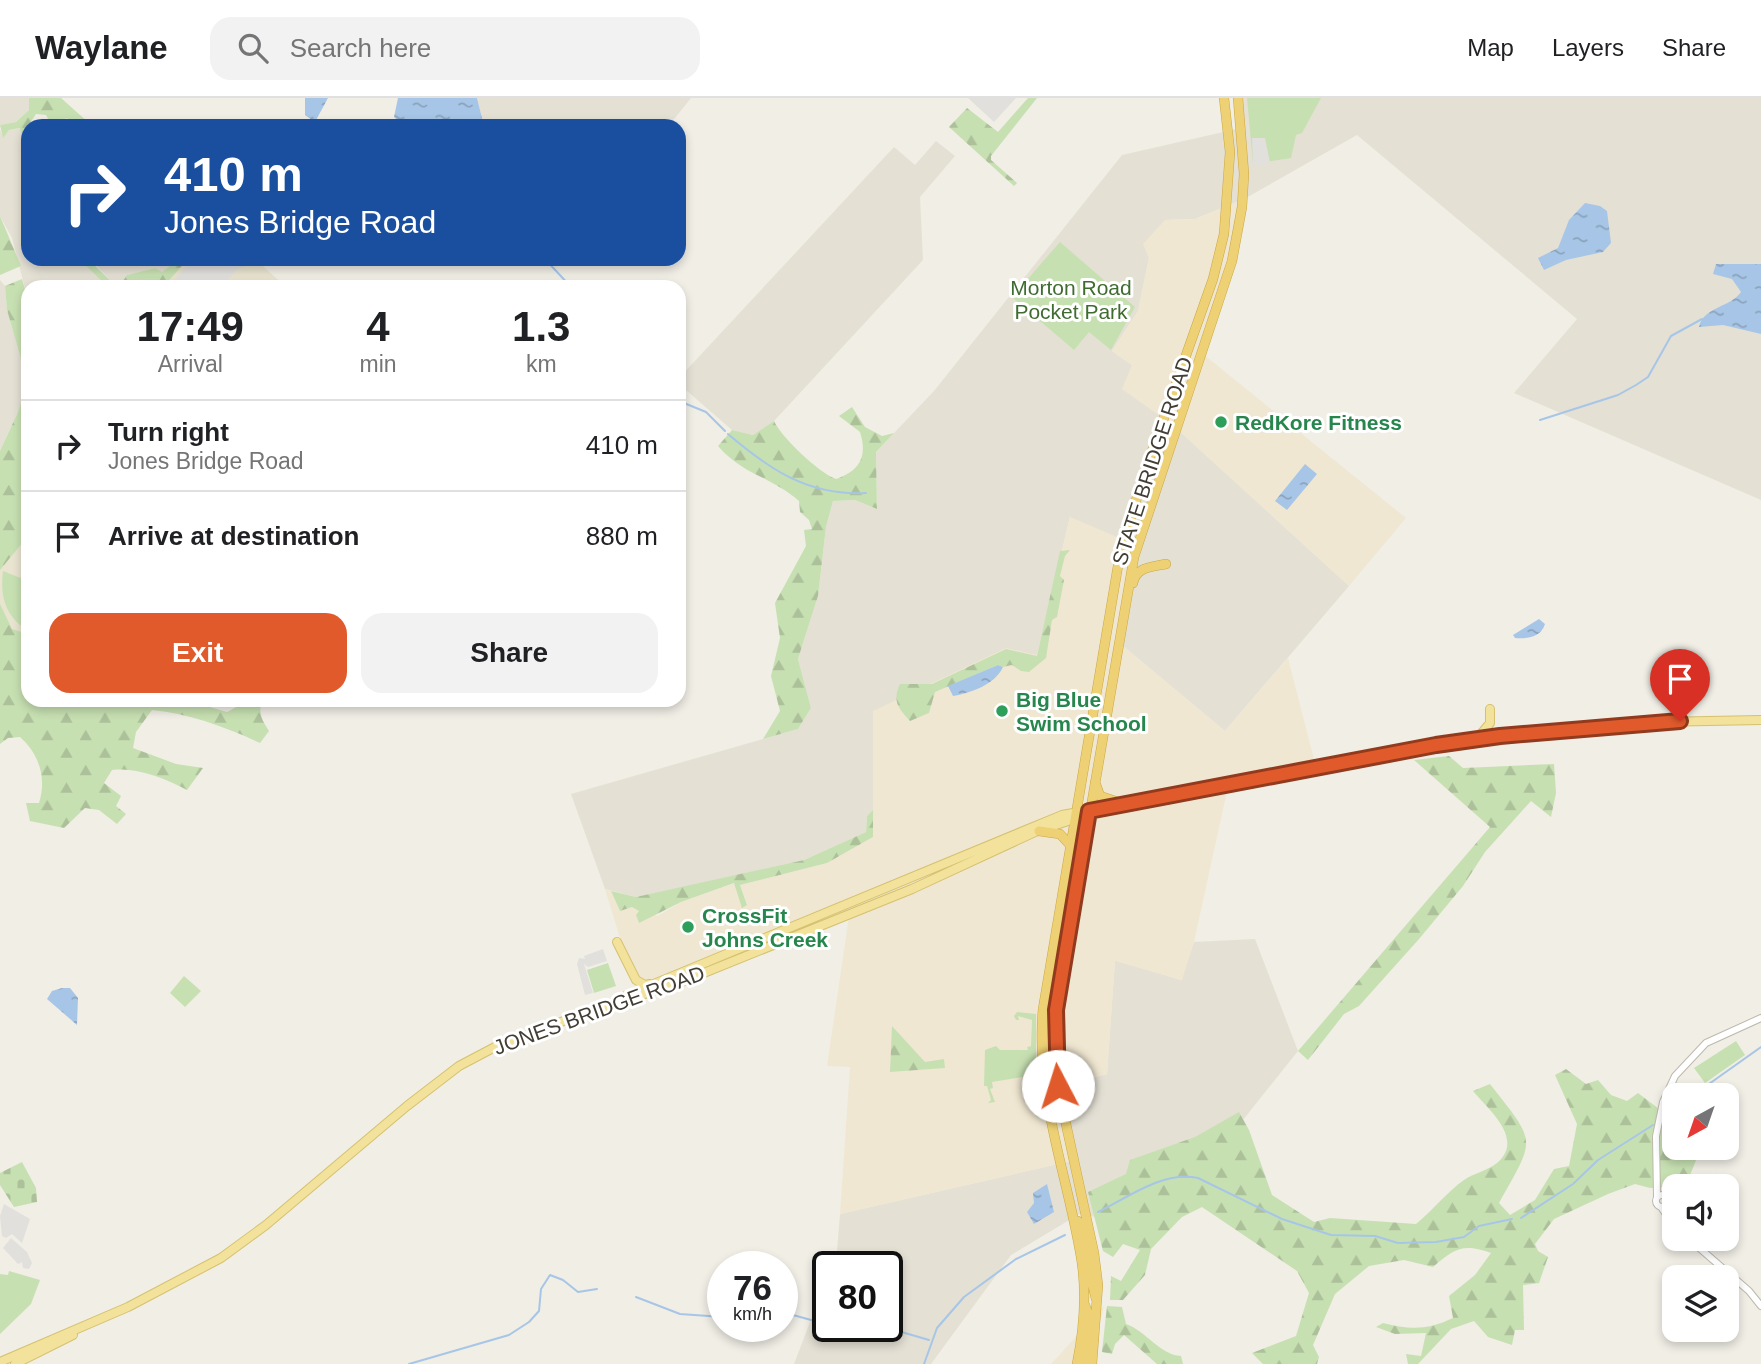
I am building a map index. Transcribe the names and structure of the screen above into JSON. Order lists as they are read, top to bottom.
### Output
{
  "streets": {
    "highway": ["STATE BRIDGE ROAD"],
    "main road": ["JONES BRIDGE ROAD"]
  },
  "parks": ["Morton Road Pocket Park"],
  "places": ["RedKore Fitness", "Big Blue Swim School", "CrossFit Johns Creek"],
  "north": "bottom left",
  "page": {
    "header": "Waylane",
    "search": "Search here",
    "nav": ["Map", "Layers", "Share"],
    "turn": ["410 m", "Jones Bridge Road"],
    "eta": [
      "17:49",
      "Arrival",
      "4",
      "min",
      "1.3",
      "km"
    ],
    "list": [
      {
        "name": "Turn right",
        "note": "Jones Bridge Road",
        "value": "410 m"
      },
      {
        "name": "Arrive at destination",
        "value": "880 m"
      }
    ],
    "buttons": ["Exit", "Share"],
    "speed": "76 km/h",
    "limit": "80"
  }
}
